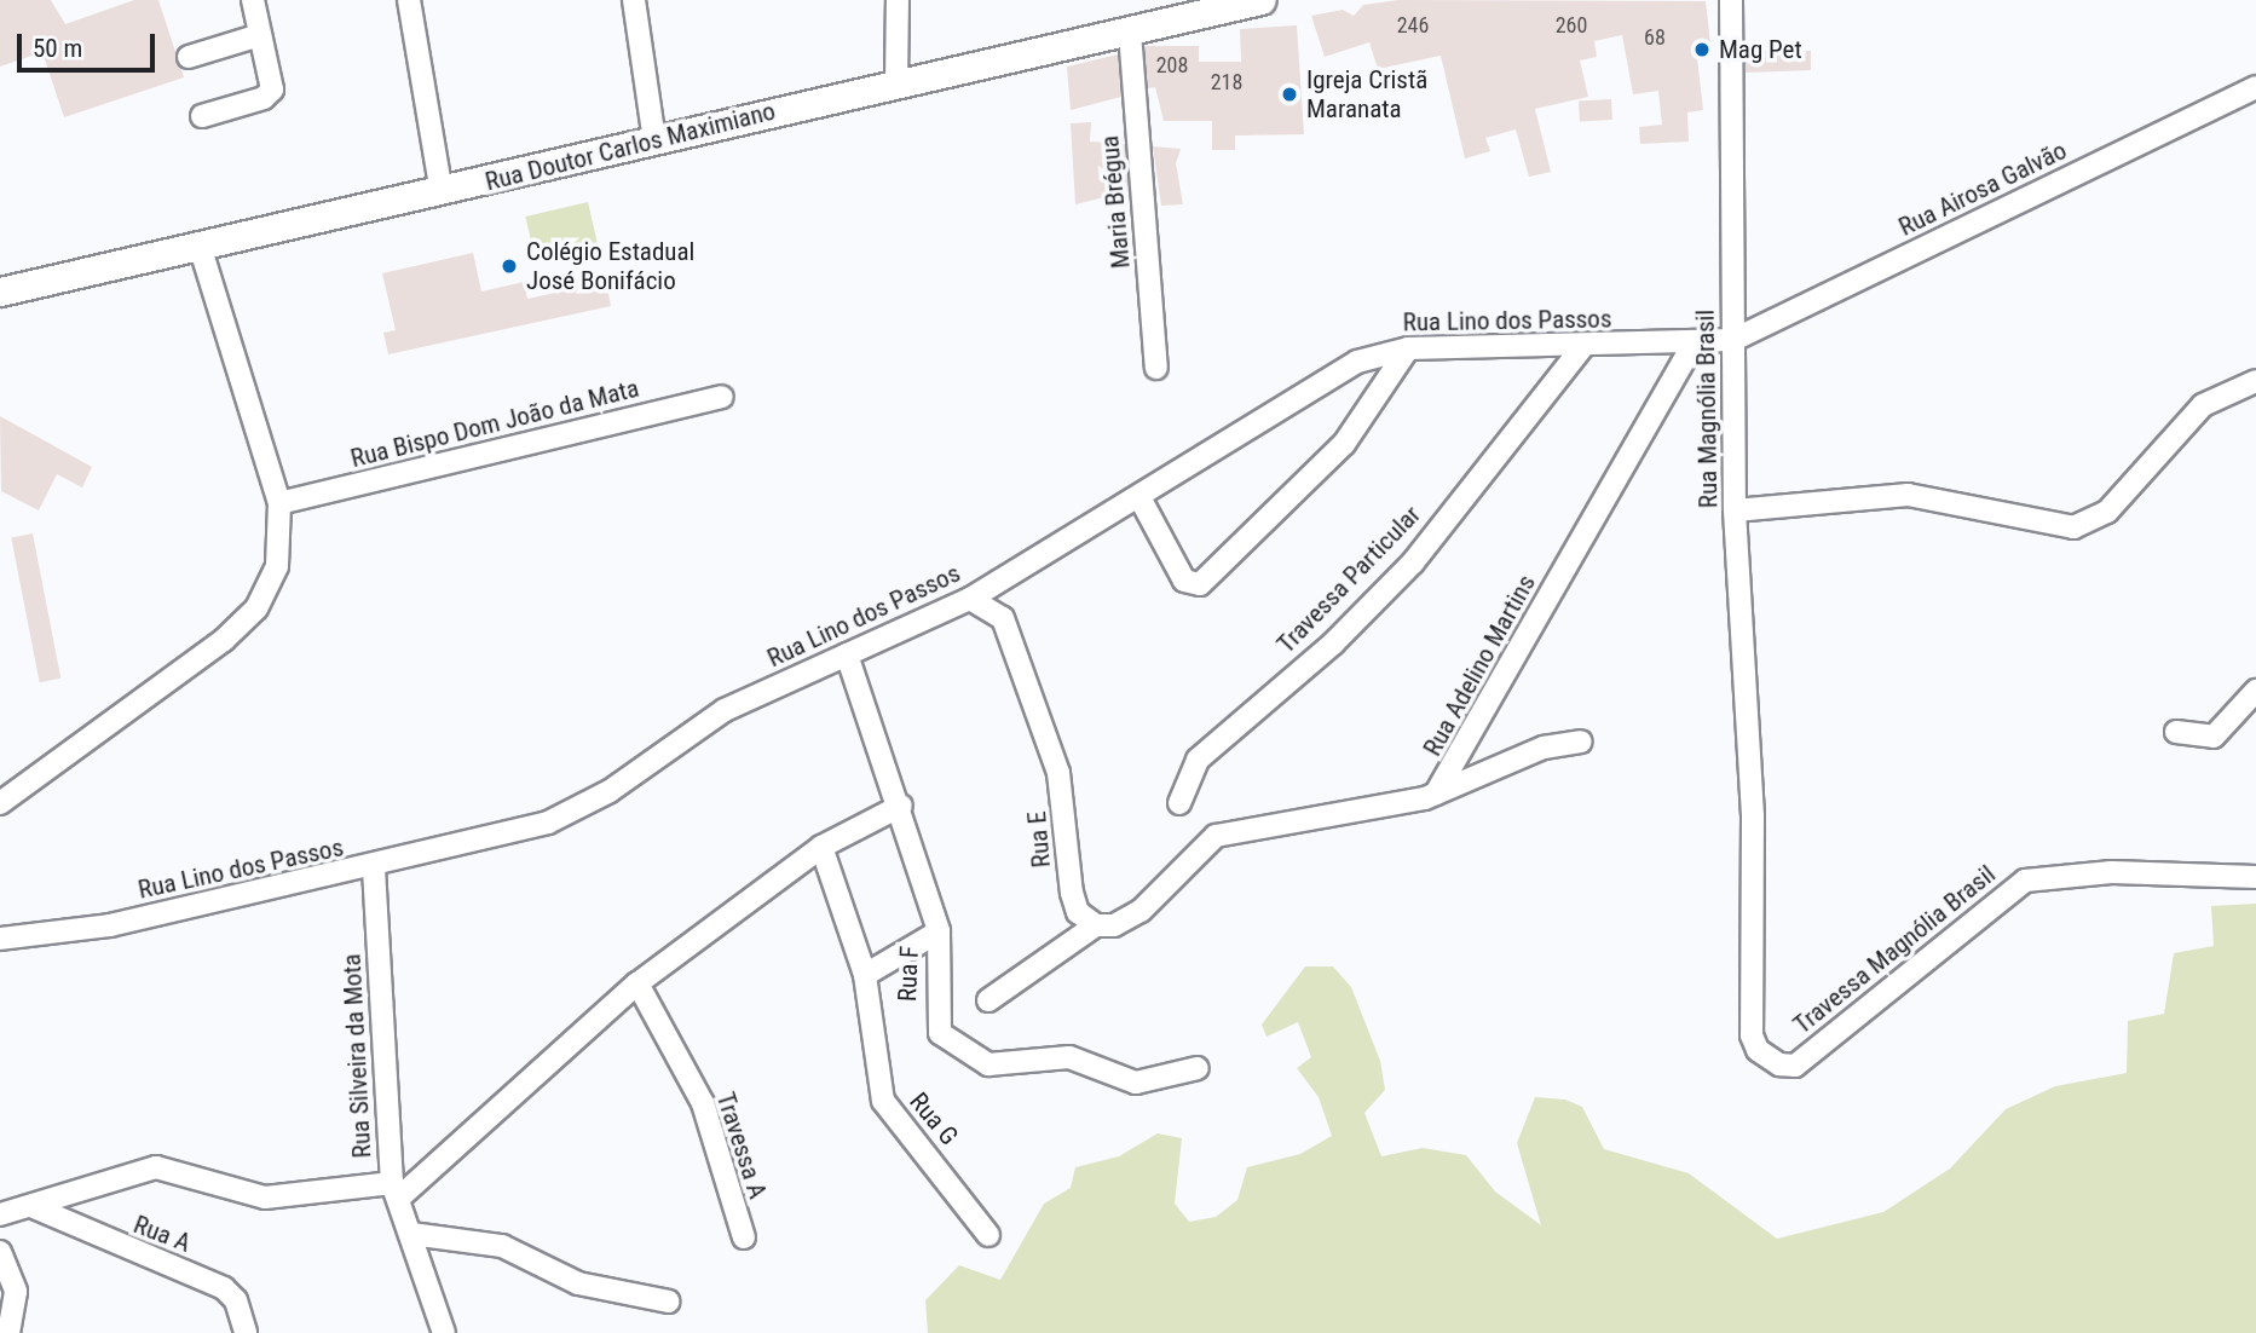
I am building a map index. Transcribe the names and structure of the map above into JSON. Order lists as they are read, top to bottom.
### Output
{
  "streets": {
    "main road": ["Rua Doutor Carlos Maximiano"],
    "street": [
      "Rua Airosa Galvão",
      "Maria Brégua",
      "Rua Lino dos Passos",
      "Rua Magnólia Brasil",
      "Rua Bispo Dom João da Mata",
      "Travessa Particular",
      "Rua Adelino Martins",
      "Rua E",
      "Travessa Magnólia Brasil",
      "Rua F",
      "Rua Silveira da Mota",
      "Rua G",
      "Travessa A",
      "Rua A"
    ]
  },
  "crossings": [
    ["Rua Doutor Carlos Maximiano", "Maria Brégua"],
    ["Rua Airosa Galvão", "Rua Lino dos Passos"],
    ["Rua Airosa Galvão", "Rua Magnólia Brasil"],
    ["Rua Lino dos Passos", "Rua Magnólia Brasil"],
    ["Rua Lino dos Passos", "Travessa Particular"],
    ["Rua Lino dos Passos", "Rua Adelino Martins"],
    ["Rua Lino dos Passos", "Rua F"],
    ["Rua Lino dos Passos", "Rua Silveira da Mota"],
    ["Rua Magnólia Brasil", "Travessa Magnólia Brasil"],
    ["Rua Adelino Martins", "Rua E"]
  ],
  "places": ["Mag Pet", "Igreja Cristã Maranata", "Colégio Estadual José Bonifácio"],
  "house_numbers": [
    "246",
    "260",
    "68",
    "208",
    "218"
  ],
  "scale_bar": "50 m"
}
